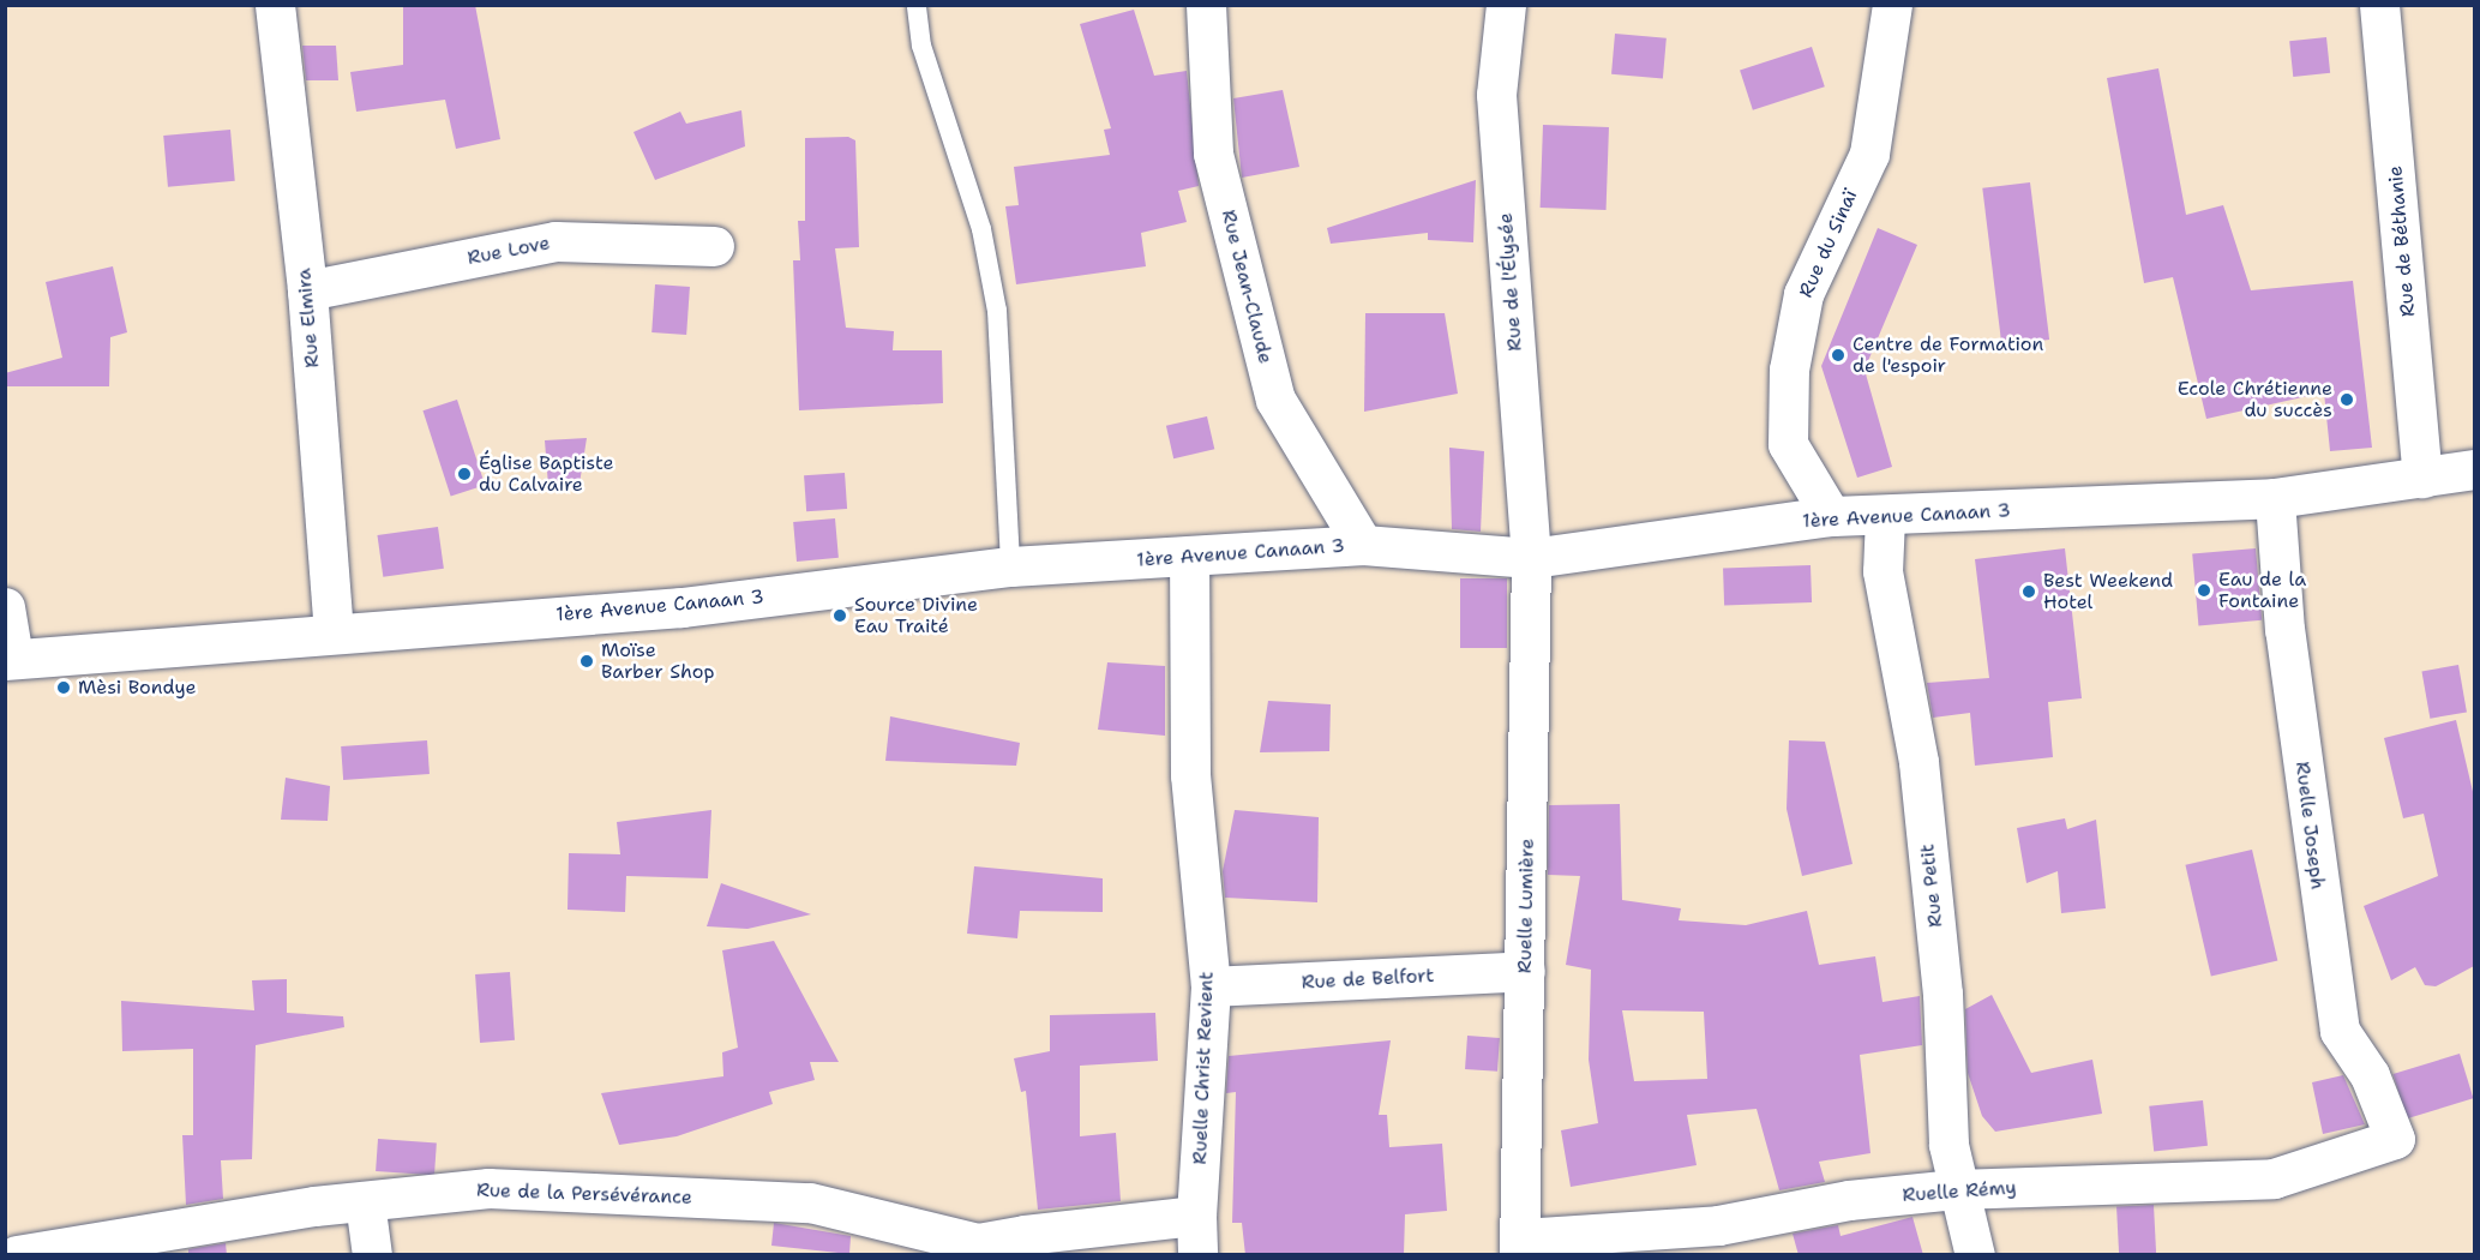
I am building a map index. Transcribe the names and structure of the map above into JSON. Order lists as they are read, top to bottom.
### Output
{
  "streets": {
    "street": [
      "Rue de Béthanie",
      "Rue du Sinaï",
      "Rue Love",
      "Rue de l'Élysée",
      "Rue Jean-Claude",
      "Rue Elmira",
      "1ère Avenue Canaan 3",
      "Ruelle Joseph",
      "Rue Petit",
      "Ruelle Lumière",
      "Rue de Belfort",
      "Ruelle Christ Revient",
      "Ruelle Rémy",
      "Rue de la Persévérance"
    ]
  },
  "crossings": [
    ["Rue de Béthanie", "1ère Avenue Canaan 3"],
    ["Rue du Sinaï", "1ère Avenue Canaan 3"],
    ["Rue Love", "Rue Elmira"],
    ["Rue de l'Élysée", "1ère Avenue Canaan 3"],
    ["Rue de l'Élysée", "Ruelle Lumière"],
    ["Rue Jean-Claude", "1ère Avenue Canaan 3"],
    ["Rue Elmira", "1ère Avenue Canaan 3"],
    ["1ère Avenue Canaan 3", "Ruelle Joseph"],
    ["1ère Avenue Canaan 3", "Rue Petit"],
    ["1ère Avenue Canaan 3", "Ruelle Lumière"],
    ["1ère Avenue Canaan 3", "Ruelle Christ Revient"],
    ["Ruelle Joseph", "Ruelle Rémy"],
    ["Rue Petit", "Ruelle Rémy"],
    ["Ruelle Lumière", "Rue de Belfort"],
    ["Ruelle Lumière", "Ruelle Rémy"],
    ["Rue de Belfort", "Ruelle Christ Revient"]
  ],
  "places": [
    "Centre de Formation de l'espoir",
    "Ecole Chrétienne du succès",
    "Église Baptiste du Calvaire",
    "Eau de la Fontaine",
    "Best Weekend Hotel",
    "Source Divine Eau Traité",
    "Moïse Barber Shop",
    "Mèsi Bondye"
  ]
}
